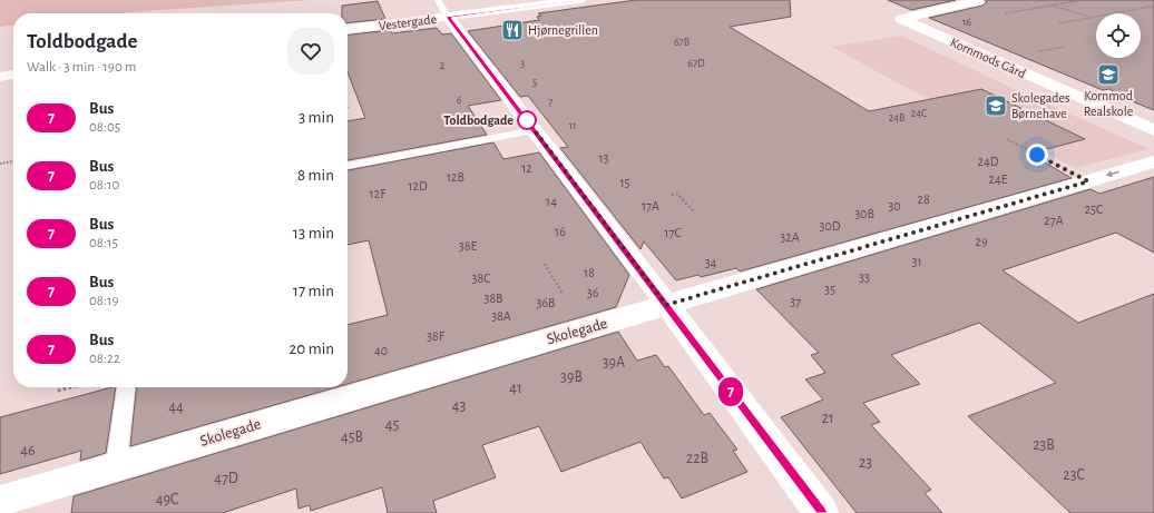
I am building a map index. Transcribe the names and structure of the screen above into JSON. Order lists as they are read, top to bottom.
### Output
{
  "streets": {
    "street": ["Vestergade", "Kornmods Gård", "Skolegade"]
  },
  "places": {
    "restaurant": ["Hjørnegrillen"],
    "school or university": ["Kornmod Realskole", "Skolegades Børnehave"],
    "other": ["Toldbodgade"]
  },
  "lines": ["bus line 7"],
  "house_numbers": [
    "16",
    "67B",
    "3",
    "67D",
    "2",
    "5",
    "6",
    "7",
    "24C",
    "24B",
    "11",
    "13",
    "24D",
    "12",
    "12B",
    "24E",
    "15",
    "12D",
    "12F",
    "28",
    "14",
    "17A",
    "30",
    "25C",
    "30B",
    "27A",
    "30D",
    "16",
    "17C",
    "32A",
    "29",
    "38E",
    "31",
    "34",
    "18",
    "33",
    "38C",
    "35",
    "36",
    "38B",
    "37",
    "36B",
    "38A",
    "38F",
    "40",
    "39A",
    "39B",
    "41",
    "43",
    "44",
    "21",
    "45",
    "45B",
    "23B",
    "46",
    "22B",
    "23",
    "23C",
    "47D",
    "49C"
  ],
  "page": {
    "on_map": "7",
    "heading": ["Toldbodgade", "Walk · 3 min · 190 m"],
    "list": [
      {
        "mark": "7",
        "name": "Bus",
        "note": "08:05",
        "value": "3 min"
      },
      {
        "mark": "7",
        "name": "Bus",
        "note": "08:10",
        "value": "8 min"
      },
      {
        "mark": "7",
        "name": "Bus",
        "note": "08:15",
        "value": "13 min"
      },
      {
        "mark": "7",
        "name": "Bus",
        "note": "08:19",
        "value": "17 min"
      },
      {
        "mark": "7",
        "name": "Bus",
        "note": "08:22",
        "value": "20 min"
      }
    ]
  }
}
